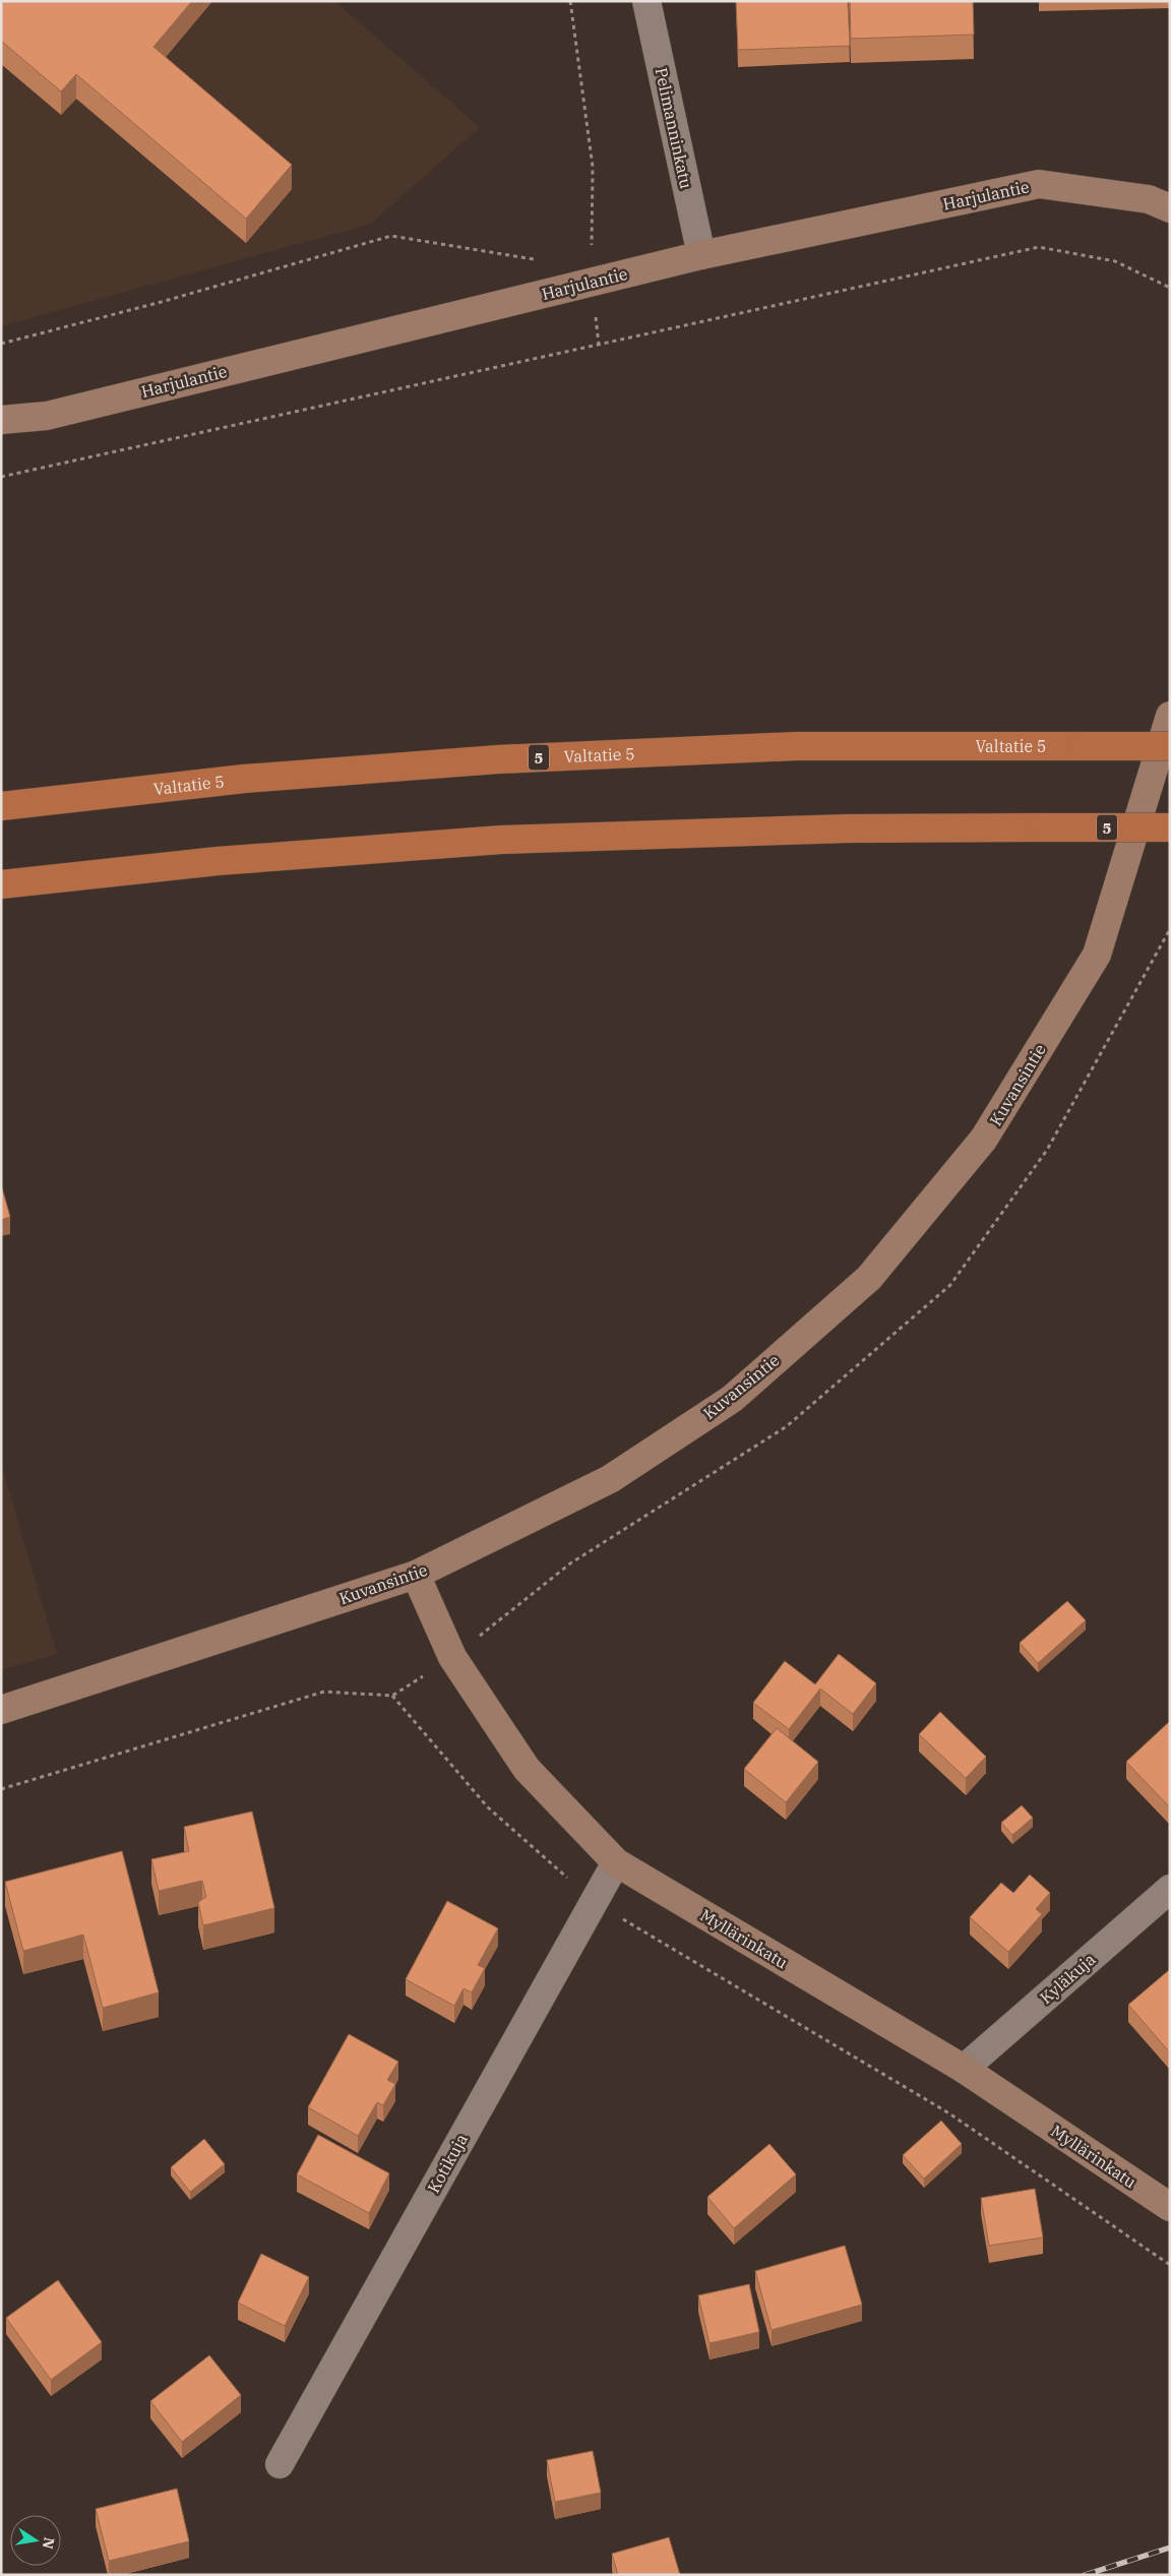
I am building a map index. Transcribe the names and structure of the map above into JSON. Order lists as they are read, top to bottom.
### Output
{
  "streets": {
    "highway": ["Valtatie 5", "5"],
    "street": [
      "Pelimanninkatu",
      "Harjulantie",
      "Kuvansintie",
      "Myllärinkatu",
      "Kyläkuja",
      "Kotikuja"
    ]
  },
  "crossings": [
    ["Pelimanninkatu", "Harjulantie"],
    ["Kuvansintie", "Myllärinkatu"],
    ["Myllärinkatu", "Kyläkuja"],
    ["Myllärinkatu", "Kotikuja"]
  ],
  "north": "right"
}
